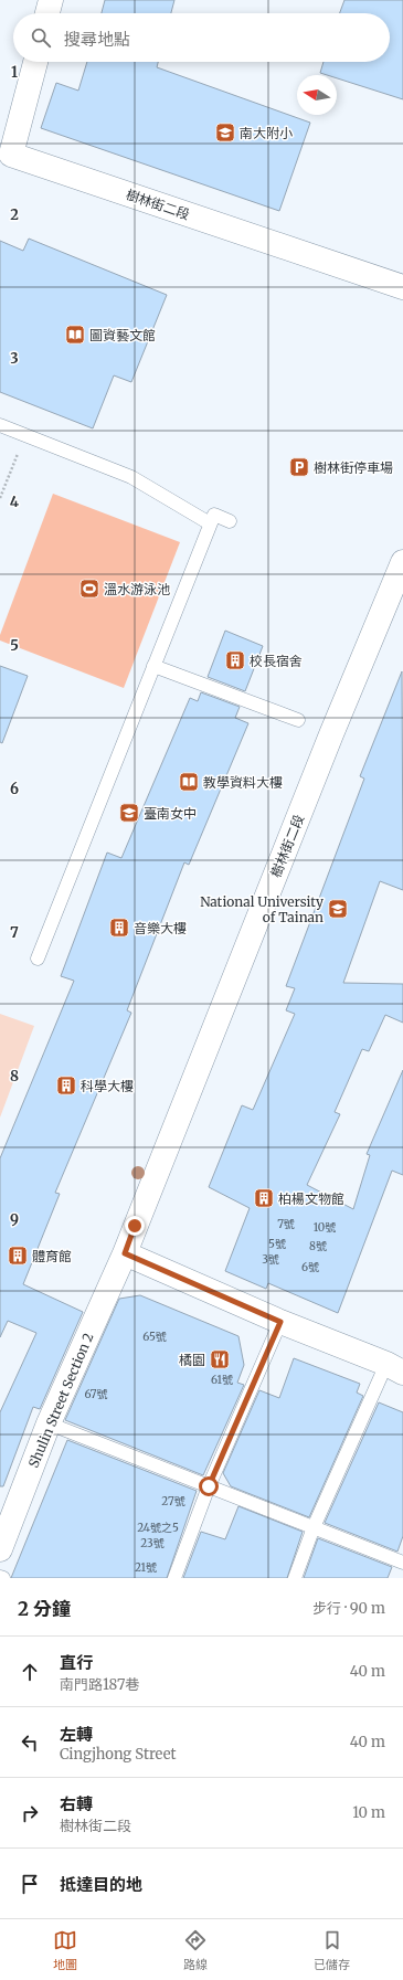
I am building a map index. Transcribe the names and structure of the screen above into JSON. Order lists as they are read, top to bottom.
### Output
{
  "streets": {
    "street": ["樹林街二段", "Shulin Street Section 2"]
  },
  "crossings": [
    ["樹林街二段", "Shulin Street Section 2"]
  ],
  "places": {
    "school or university": ["南大附小", "臺南女中", "National University of Tainan"],
    "library": ["圖資藝文館", "教學資料大樓"],
    "parking": ["樹林街停車場"],
    "sports": ["溫水游泳池"],
    "building": [
      "校長宿舍",
      "音樂大樓",
      "科學大樓",
      "柏楊文物館",
      "體育館"
    ],
    "restaurant": ["橘園"]
  },
  "house_numbers": [
    "7號",
    "10號",
    "5號",
    "8號",
    "3號",
    "6號",
    "65號",
    "61號",
    "67號",
    "27號",
    "24號之5",
    "23號",
    "21號"
  ],
  "north": "left",
  "page": {
    "search": "搜尋地點",
    "heading": ["2 分鐘", "步行 · 90 m"],
    "list": [
      ["直行", "南門路187巷", "40 m"],
      ["左轉", "Cingjhong Street", "40 m"],
      ["右轉", "樹林街二段", "10 m"],
      "抵達目的地"
    ],
    "nav": ["地圖", "路線", "已儲存"]
  },
  "grid": {
    "rows": [
      "1",
      "2",
      "3",
      "4",
      "5",
      "6",
      "7",
      "8",
      "9"
    ]
  }
}
